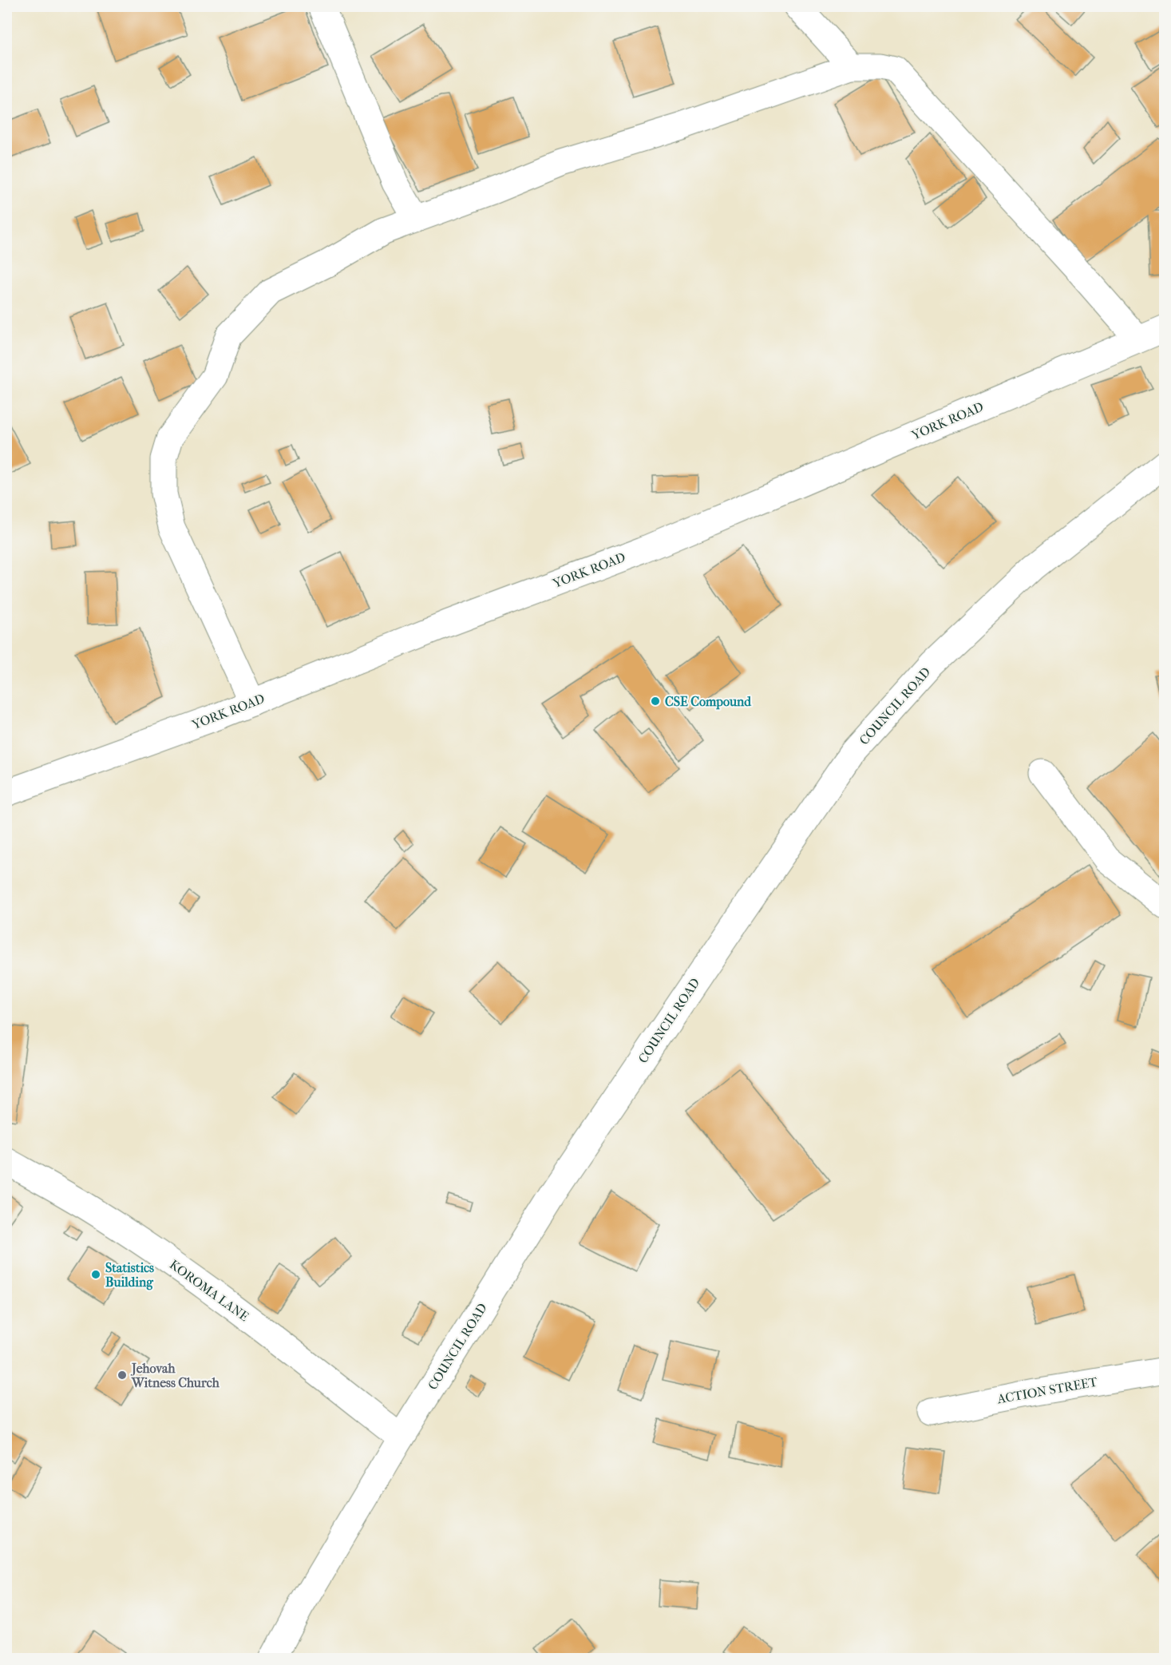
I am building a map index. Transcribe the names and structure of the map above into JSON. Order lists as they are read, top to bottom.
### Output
{
  "streets": {
    "street": [
      "YORK ROAD",
      "COUNCIL ROAD",
      "KOROMA LANE",
      "ACTION STREET"
    ]
  },
  "crossings": [
    ["COUNCIL ROAD", "KOROMA LANE"]
  ],
  "places": ["CSE Compound", "Statistics Building", "Jehovah Witness Church"]
}
